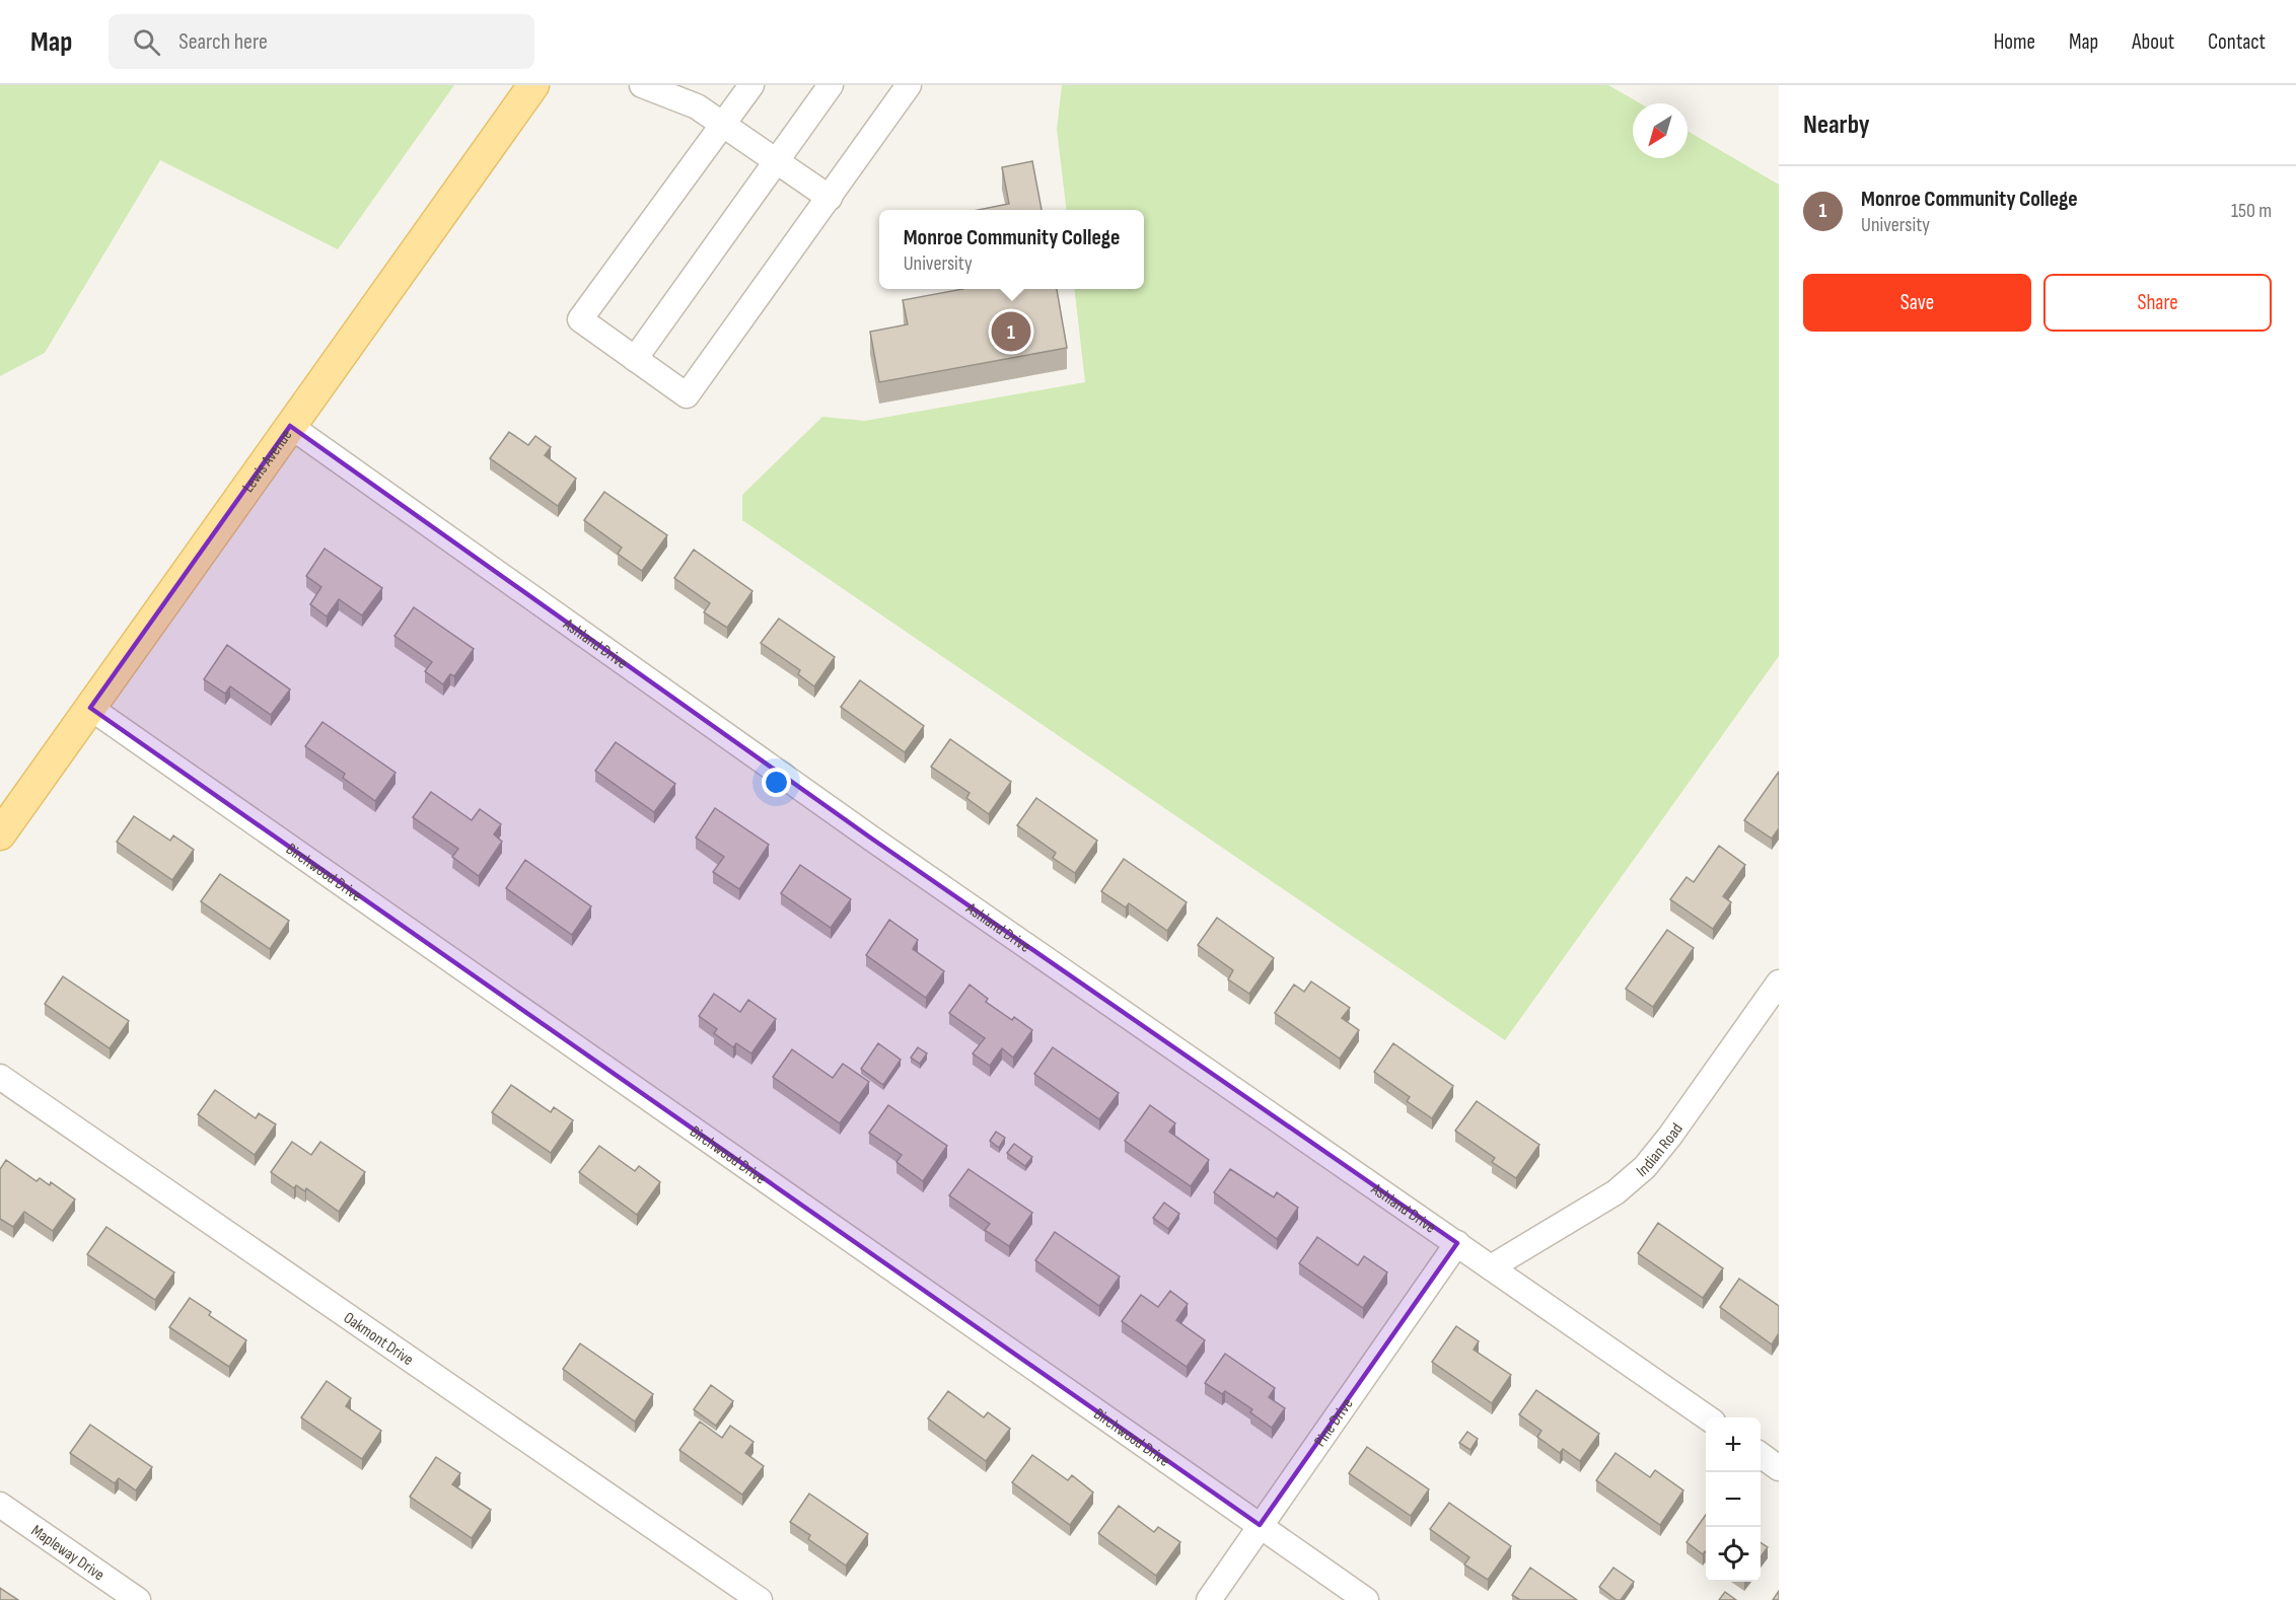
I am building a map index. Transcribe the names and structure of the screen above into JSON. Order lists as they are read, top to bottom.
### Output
{
  "streets": {
    "main road": ["Lewis Avenue"],
    "street": [
      "Ashland Drive",
      "Birchwood Drive",
      "Indian Road",
      "Oakmont Drive",
      "Pine Drive",
      "Mapleway Drive"
    ]
  },
  "crossings": [
    ["Lewis Avenue", "Ashland Drive"],
    ["Lewis Avenue", "Birchwood Drive"],
    ["Ashland Drive", "Indian Road"],
    ["Ashland Drive", "Pine Drive"],
    ["Birchwood Drive", "Pine Drive"]
  ],
  "north": "bottom left",
  "page": {
    "header": "Map",
    "search": "Search here",
    "nav": [
      "Home",
      "Map",
      "About",
      "Contact"
    ],
    "heading": "Nearby",
    "list": [
      {
        "mark": "1",
        "name": "Monroe Community College",
        "note": "University",
        "value": "150 m"
      }
    ],
    "popup": ["Monroe Community College", "University"],
    "buttons": ["Save", "Share"],
    "pins": "1",
    "map_buttons": ["+", "−"]
  }
}
